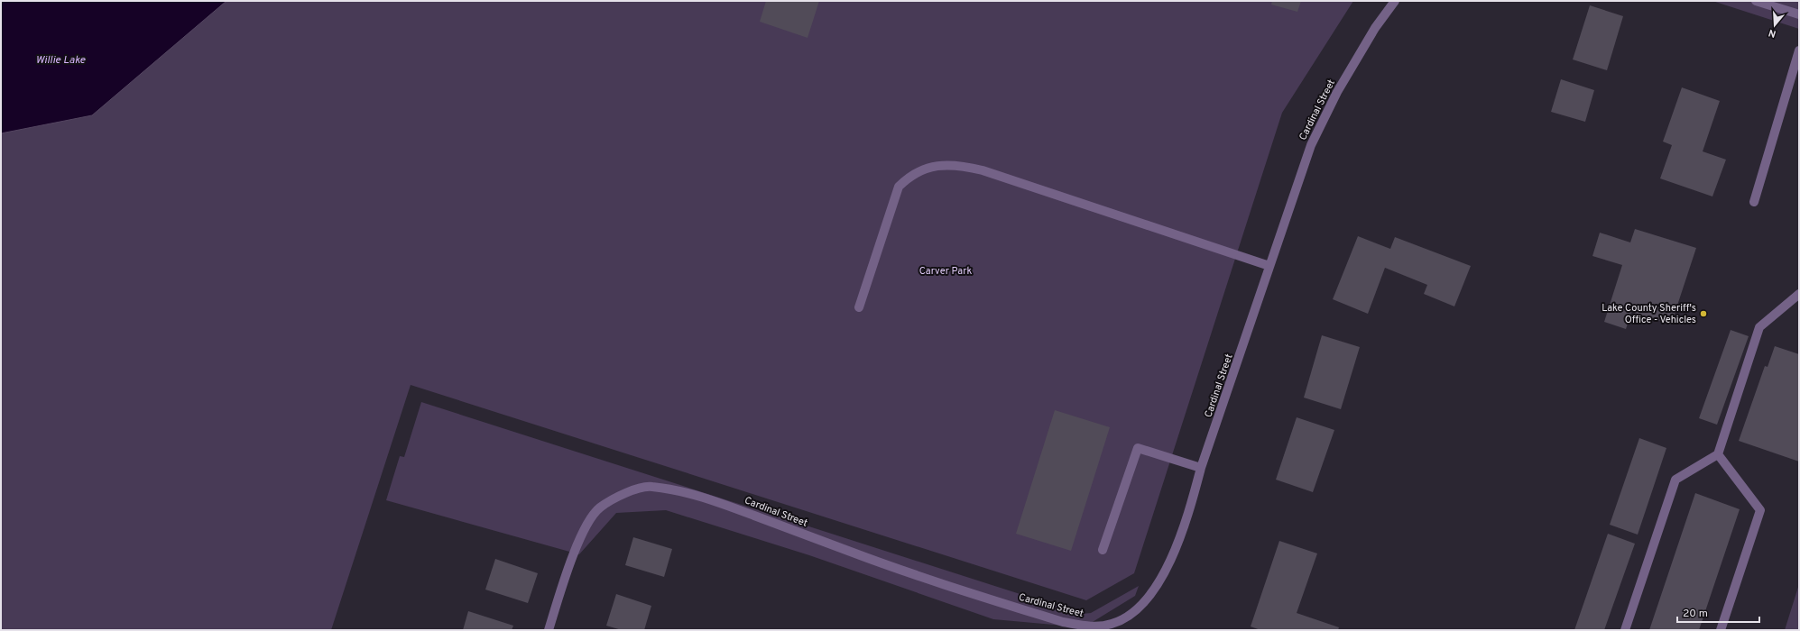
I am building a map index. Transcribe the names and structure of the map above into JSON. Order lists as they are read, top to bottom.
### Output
{
  "streets": {
    "street": ["Cardinal Street"]
  },
  "water": ["Willie Lake"],
  "parks": ["Carver Park"],
  "places": ["Lake County Sheriff's Office - Vehicles"],
  "scale_bar": "20 m",
  "north": "bottom"
}
